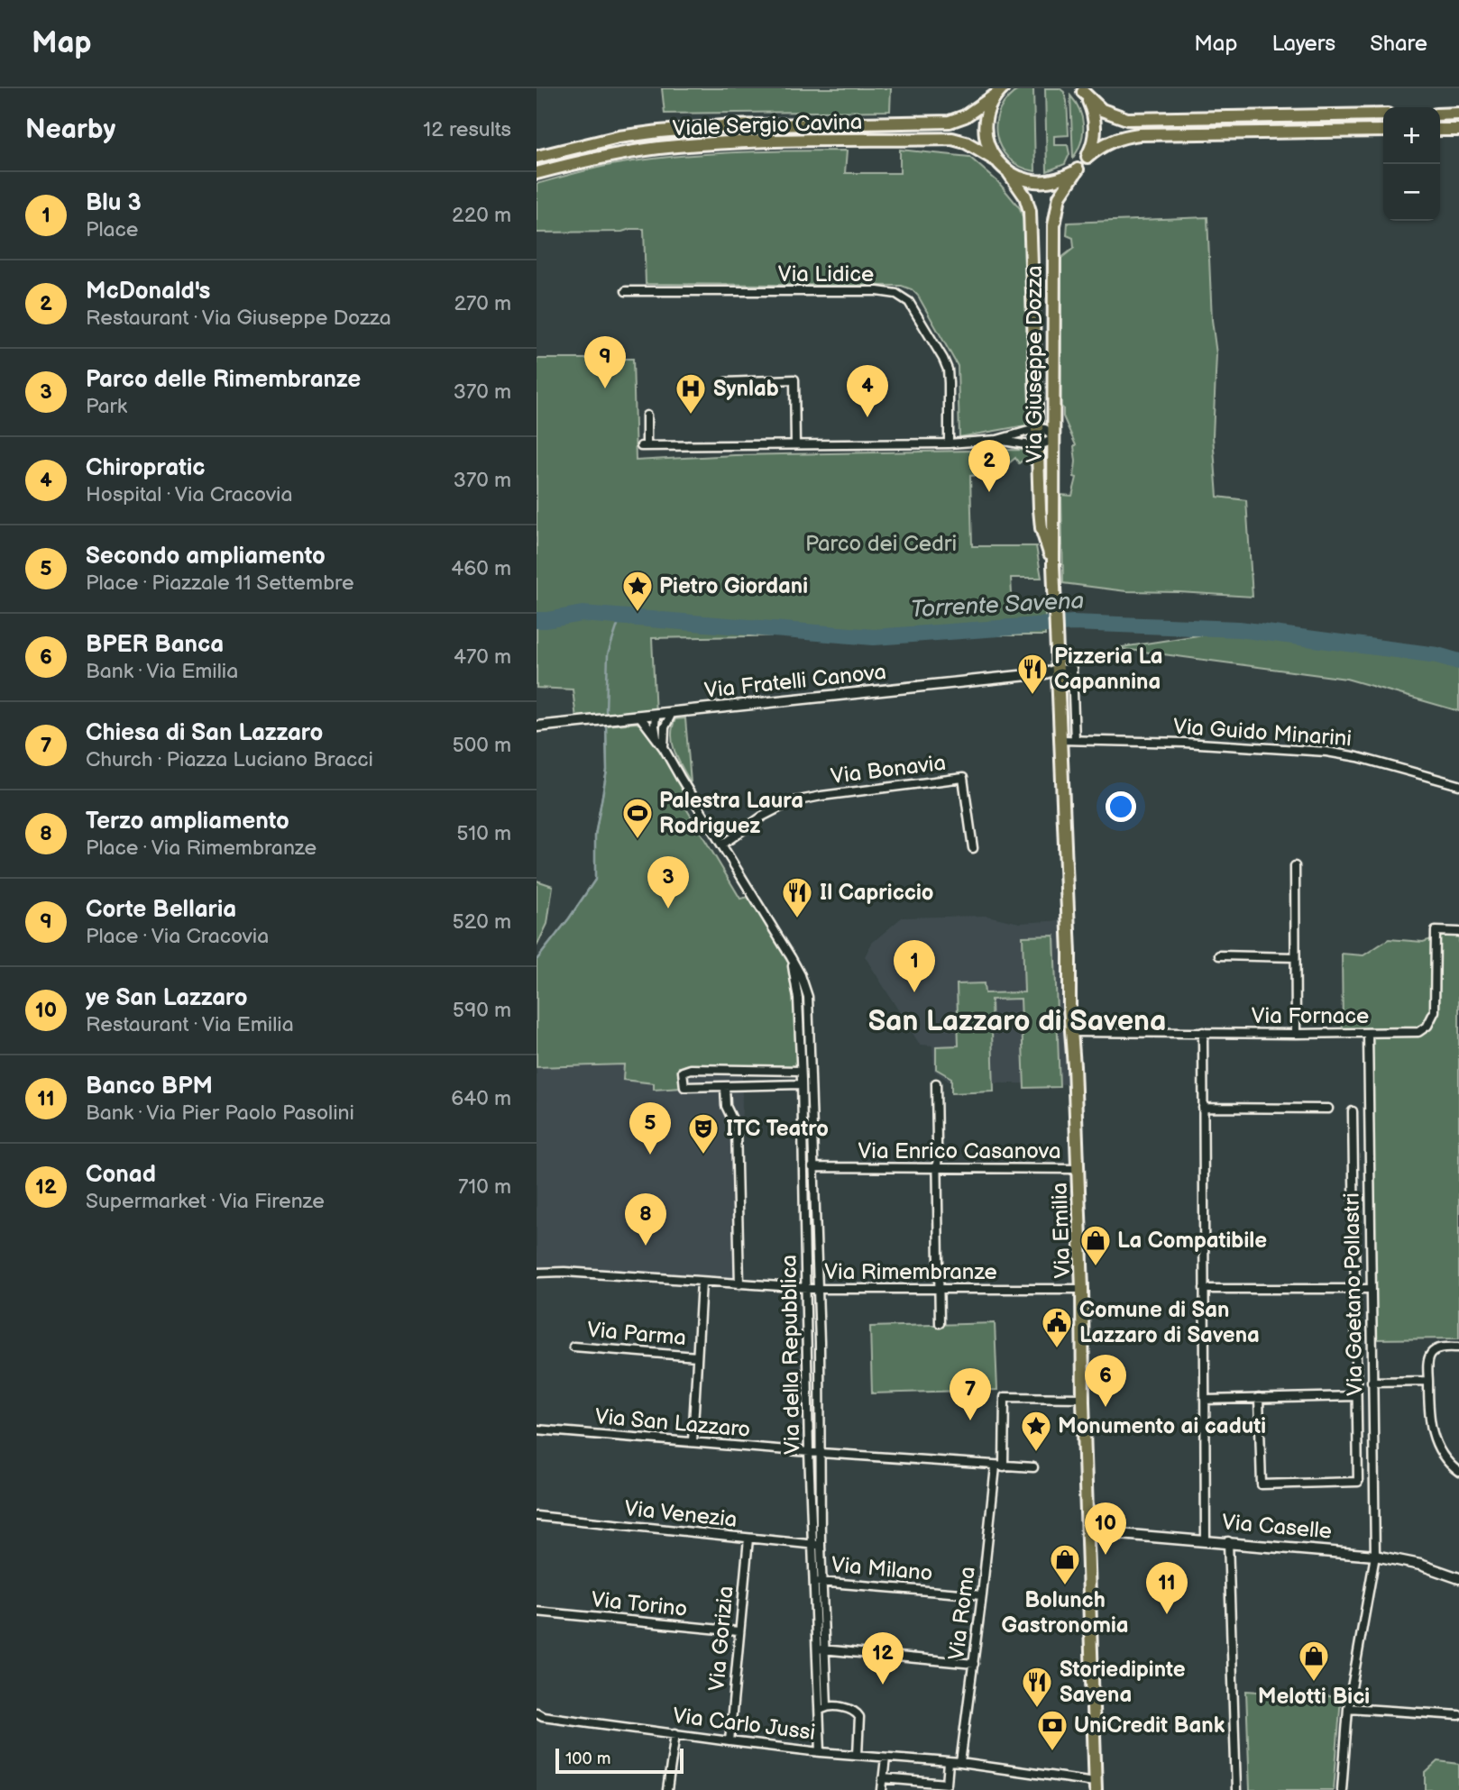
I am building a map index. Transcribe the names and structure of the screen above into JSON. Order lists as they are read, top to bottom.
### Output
{
  "streets": {
    "main road": ["Viale Sergio Cavina", "Via Giuseppe Dozza", "Via Emilia"],
    "street": [
      "Via Lidice",
      "Via Fratelli Canova",
      "Via Guido Minarini",
      "Via Bonavia",
      "Via Fornace",
      "Via Enrico Casanova",
      "Via Rimembranze",
      "Via Gaetano Pollastri",
      "Via Parma",
      "Via della Repubblica",
      "Via San Lazzaro",
      "Via Venezia",
      "Via Caselle",
      "Via Milano",
      "Via Torino",
      "Via Roma",
      "Via Gorizia",
      "Via Carlo Jussi"
    ]
  },
  "crossings": [
    ["Via Giuseppe Dozza", "Via Emilia"],
    ["Via Fratelli Canova", "Via Emilia"],
    ["Via Fratelli Canova", "Via della Repubblica"],
    ["Via Guido Minarini", "Via Emilia"],
    ["Via Bonavia", "Via della Repubblica"],
    ["Via Fornace", "Via Emilia"],
    ["Via Fornace", "Via Gaetano Pollastri"],
    ["Via Enrico Casanova", "Via Emilia"],
    ["Via Enrico Casanova", "Via della Repubblica"],
    ["Via Emilia", "Via Rimembranze"],
    ["Via Emilia", "Via Caselle"],
    ["Via Emilia", "Via Roma"],
    ["Via Emilia", "Via Carlo Jussi"],
    ["Via Rimembranze", "Via Parma"],
    ["Via Rimembranze", "Via della Repubblica"],
    ["Via Gaetano Pollastri", "Via Caselle"],
    ["Via Parma", "Via San Lazzaro"],
    ["Via della Repubblica", "Via San Lazzaro"],
    ["Via della Repubblica", "Via Venezia"],
    ["Via della Repubblica", "Via Milano"],
    ["Via della Repubblica", "Via Carlo Jussi"],
    ["Via San Lazzaro", "Via Roma"],
    ["Via Venezia", "Via Gorizia"],
    ["Via Milano", "Via Roma"],
    ["Via Torino", "Via Gorizia"],
    ["Via Roma", "Via Carlo Jussi"],
    ["Via Gorizia", "Via Carlo Jussi"]
  ],
  "districts": ["San Lazzaro di Savena"],
  "water": ["Torrente Savena"],
  "parks": ["Parco dei Cedri"],
  "places": {
    "hospital": ["Synlab"],
    "place": ["Pietro Giordani", "Monumento ai caduti"],
    "restaurant": ["Pizzeria La Capannina", "Il Capriccio", "Storiedipinte Savena"],
    "sports": ["Palestra Laura Rodriguez"],
    "theatre": ["ITC Teatro"],
    "shop": ["La Compatibile", "Bolunch Gastronomia", "Melotti Bici"],
    "public building": ["Comune di San Lazzaro di Savena"],
    "bank": ["UniCredit Bank"]
  },
  "scale_bar": "100 m",
  "page": {
    "header": "Map",
    "nav": ["Map", "Layers", "Share"],
    "heading": ["Nearby", "12 results"],
    "map_buttons": ["+", "−"],
    "list": [
      {
        "mark": "1",
        "name": "Blu 3",
        "note": "Place",
        "value": "220 m"
      },
      {
        "mark": "2",
        "name": "McDonald's",
        "note": "Restaurant · Via Giuseppe Dozza",
        "value": "270 m"
      },
      {
        "mark": "3",
        "name": "Parco delle Rimembranze",
        "note": "Park",
        "value": "370 m"
      },
      {
        "mark": "4",
        "name": "Chiropratic",
        "note": "Hospital · Via Cracovia",
        "value": "370 m"
      },
      {
        "mark": "5",
        "name": "Secondo ampliamento",
        "note": "Place · Piazzale 11 Settembre",
        "value": "460 m"
      },
      {
        "mark": "6",
        "name": "BPER Banca",
        "note": "Bank · Via Emilia",
        "value": "470 m"
      },
      {
        "mark": "7",
        "name": "Chiesa di San Lazzaro",
        "note": "Church · Piazza Luciano Bracci",
        "value": "500 m"
      },
      {
        "mark": "8",
        "name": "Terzo ampliamento",
        "note": "Place · Via Rimembranze",
        "value": "510 m"
      },
      {
        "mark": "9",
        "name": "Corte Bellaria",
        "note": "Place · Via Cracovia",
        "value": "520 m"
      },
      {
        "mark": "10",
        "name": "ye San Lazzaro",
        "note": "Restaurant · Via Emilia",
        "value": "590 m"
      },
      {
        "mark": "11",
        "name": "Banco BPM",
        "note": "Bank · Via Pier Paolo Pasolini",
        "value": "640 m"
      },
      {
        "mark": "12",
        "name": "Conad",
        "note": "Supermarket · Via Firenze",
        "value": "710 m"
      }
    ],
    "pins": [
      "9",
      "4",
      "2",
      "3",
      "1",
      "5",
      "8",
      "6",
      "7",
      "10",
      "11",
      "12"
    ],
    "scale": "100 m"
  }
}
